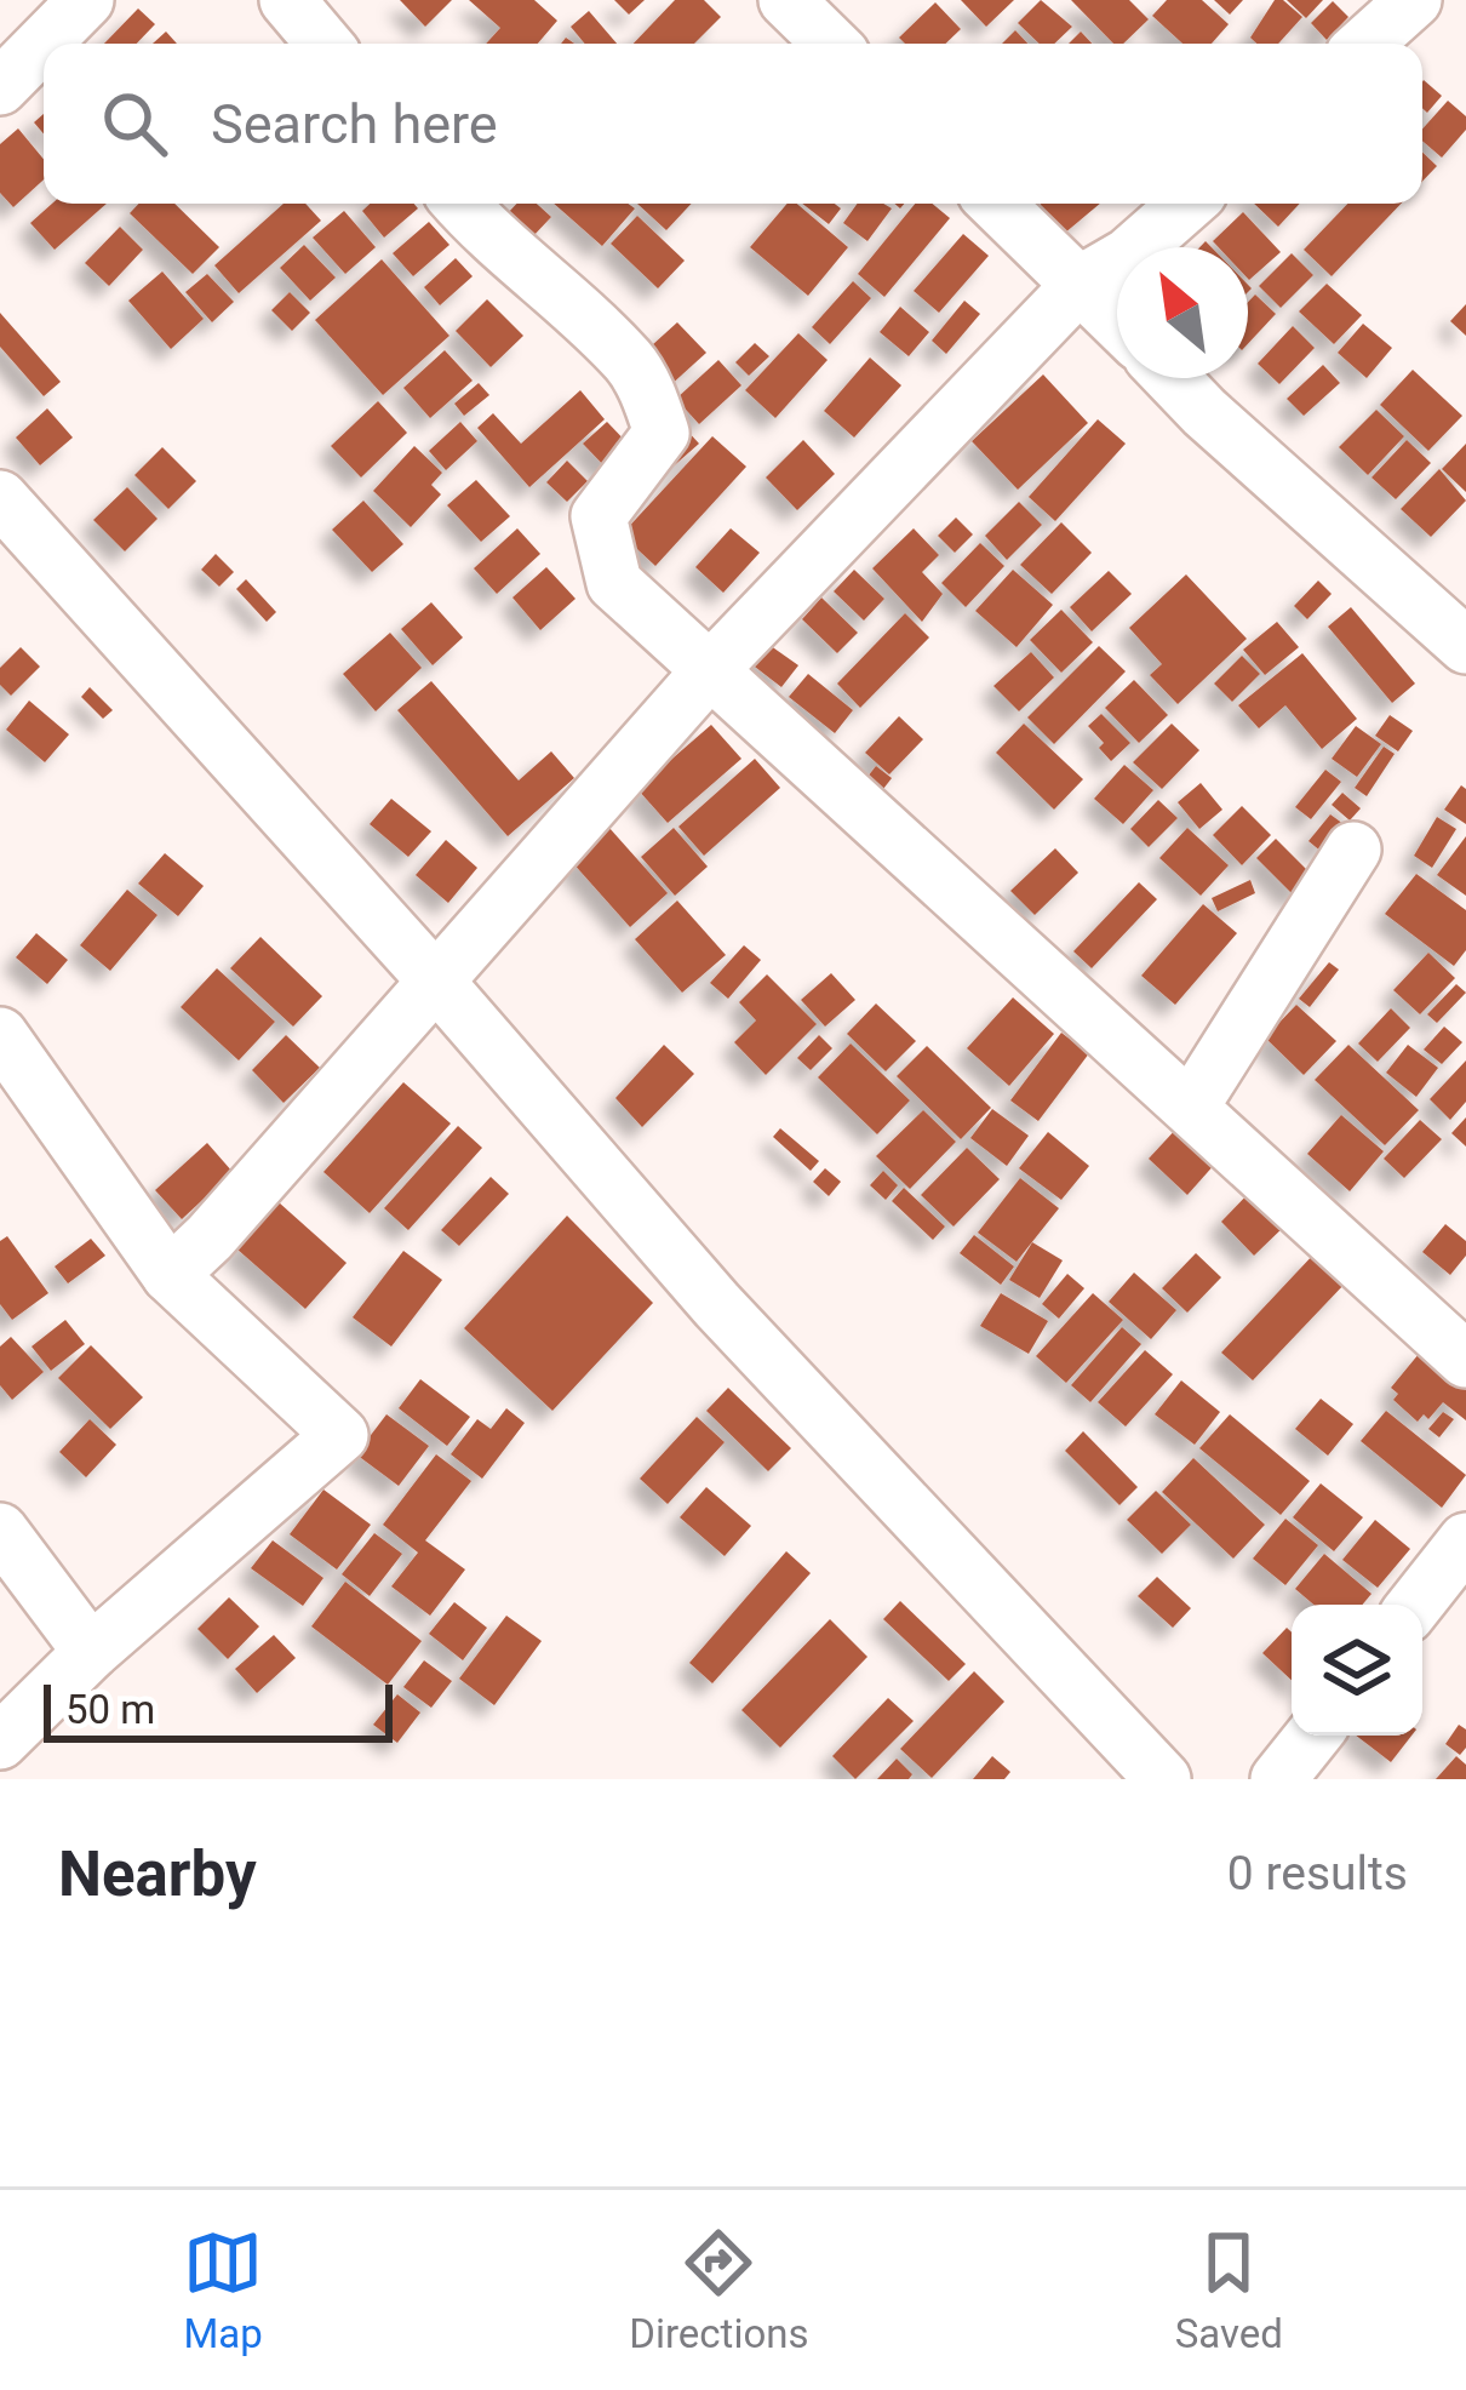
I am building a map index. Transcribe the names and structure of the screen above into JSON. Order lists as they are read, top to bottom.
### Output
{
  "scale_bar": "50 m",
  "north": "top left",
  "page": {
    "search": "Search here",
    "scale": "50 m",
    "heading": ["Nearby", "0 results"],
    "nav": ["Map", "Directions", "Saved"]
  }
}
